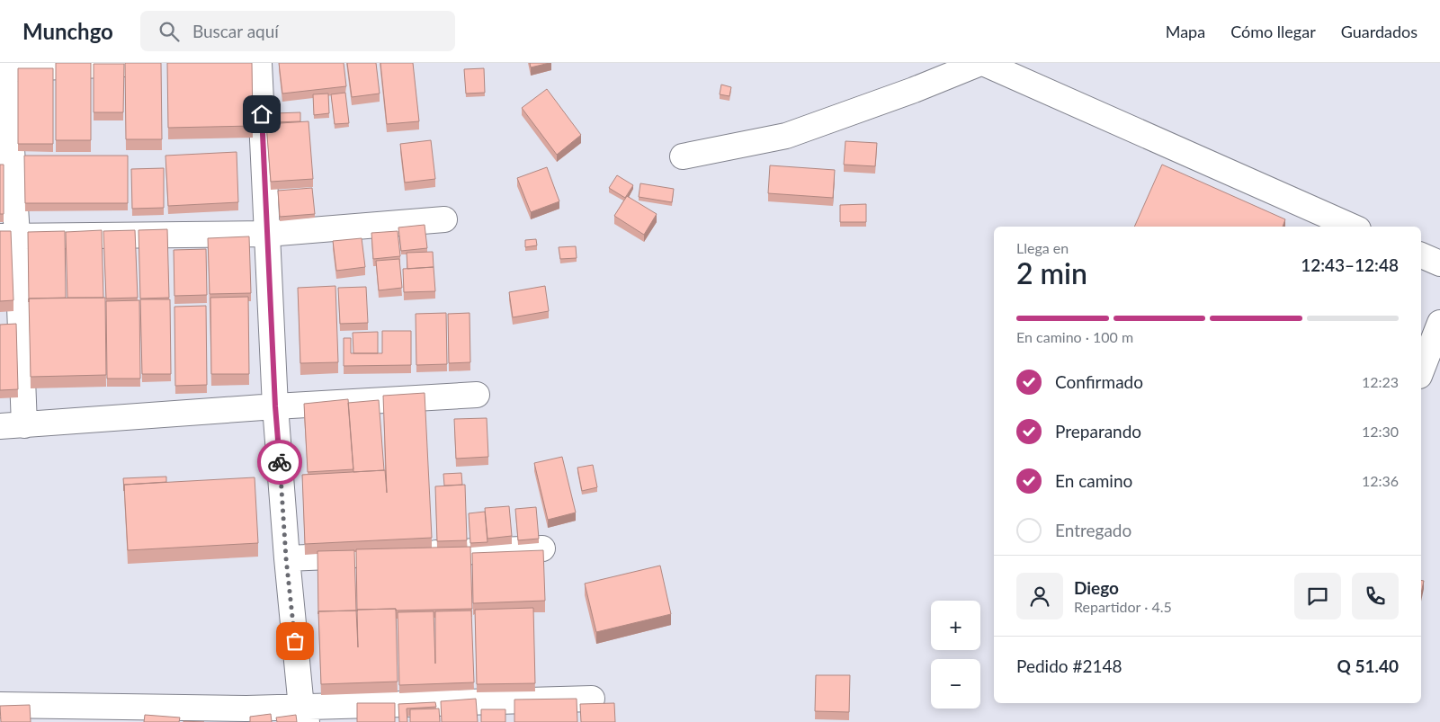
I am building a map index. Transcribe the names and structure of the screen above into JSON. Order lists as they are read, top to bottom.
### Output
{
  "page": {
    "header": "Munchgo",
    "search": "Buscar aquí",
    "nav": ["Mapa", "Cómo llegar", "Guardados"],
    "heading": ["2 min", "Llega en", "12:43–12:48"],
    "panel": [
      "Diego",
      "Repartidor · 4.5",
      "Pedido #2148",
      "Q 51.40"
    ],
    "bar": "En camino · 100 m",
    "list": [
      ["Confirmado", "12:23"],
      ["Preparando", "12:30"],
      ["En camino", "12:36"],
      "Entregado"
    ],
    "map_buttons": ["+", "−"]
  }
}
